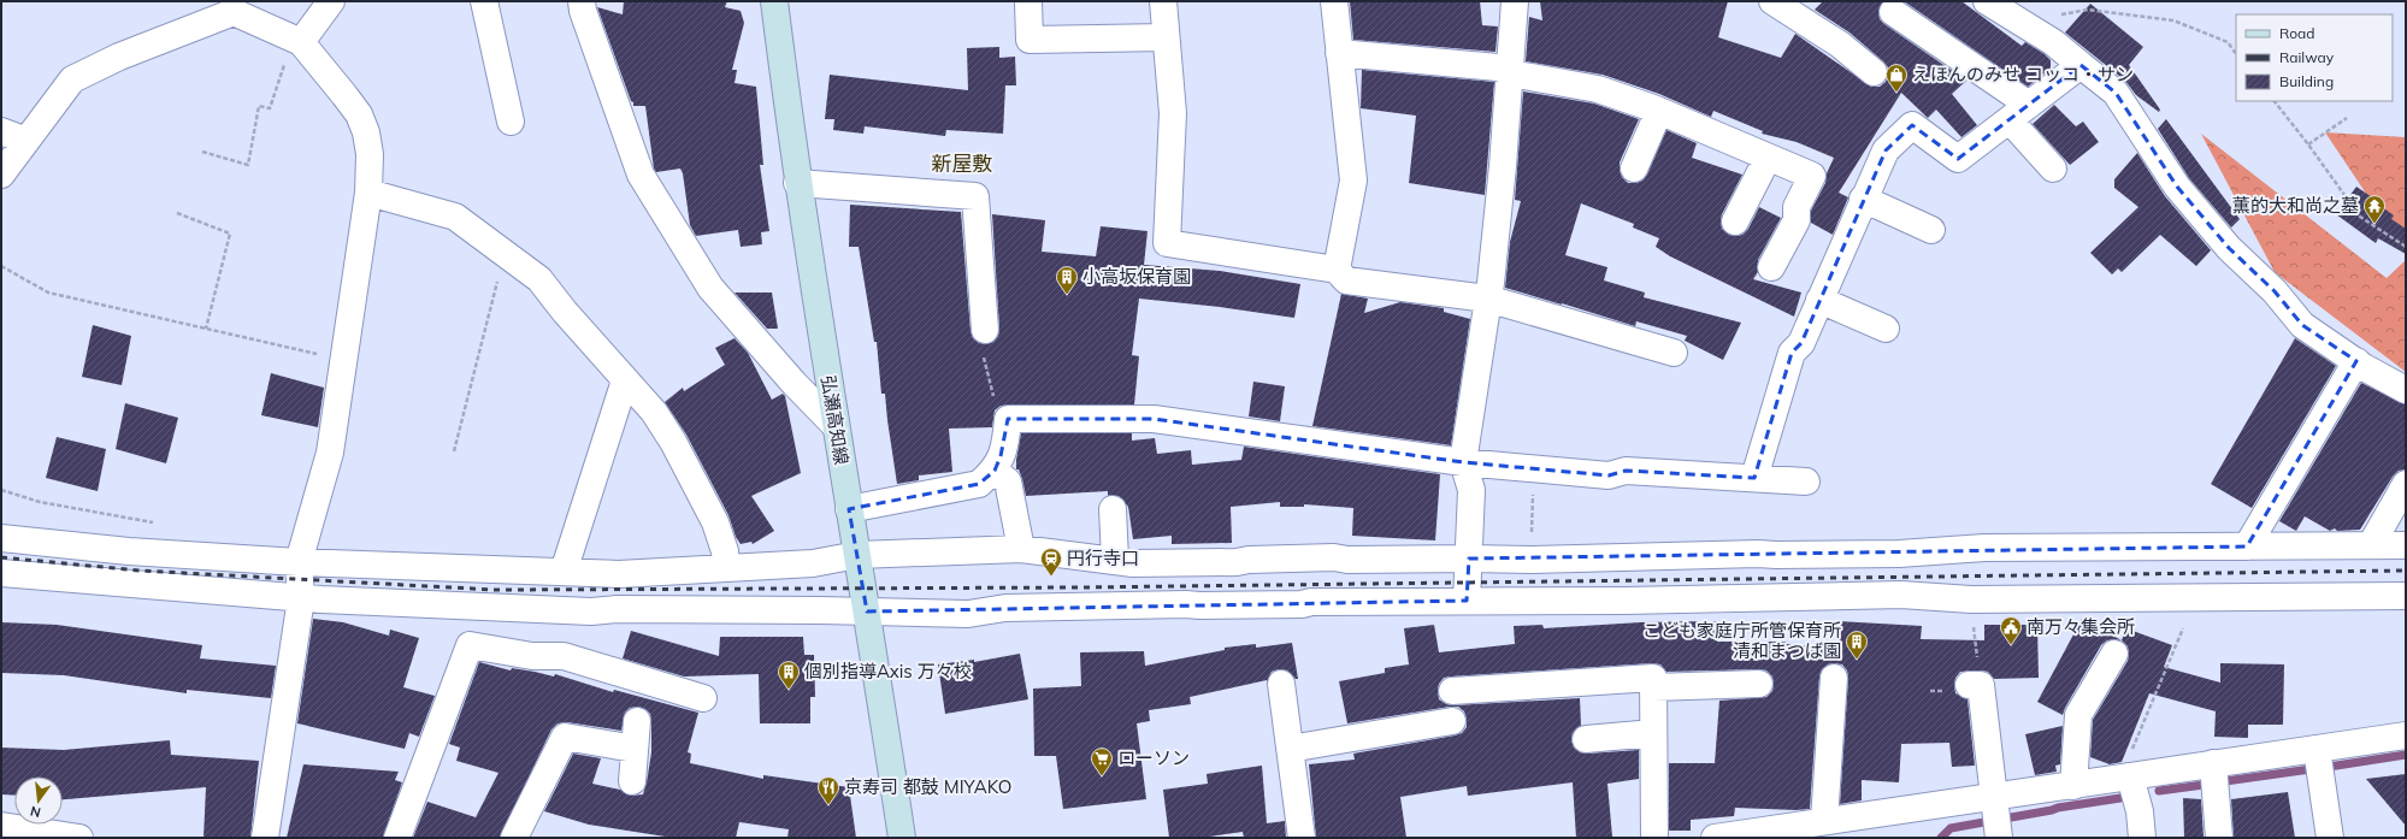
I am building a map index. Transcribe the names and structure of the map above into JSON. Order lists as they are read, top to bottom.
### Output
{
  "streets": {
    "main road": ["弘瀬高知線"]
  },
  "districts": ["新屋敷"],
  "places": {
    "shop": ["えほんのみせ コッコ・サン"],
    "temple": ["薫的大和尚之墓"],
    "building": ["小高坂保育園", "こども家庭庁所管保育所 清和まつば園", "個別指導Axis 万々校"],
    "station": ["円行寺口"],
    "public building": ["南万々集会所"],
    "supermarket": ["ローソン"],
    "restaurant": ["京寿司 都鼓 MIYAKO"]
  },
  "legend": ["Road", "Railway", "Building"],
  "north": "bottom"
}
